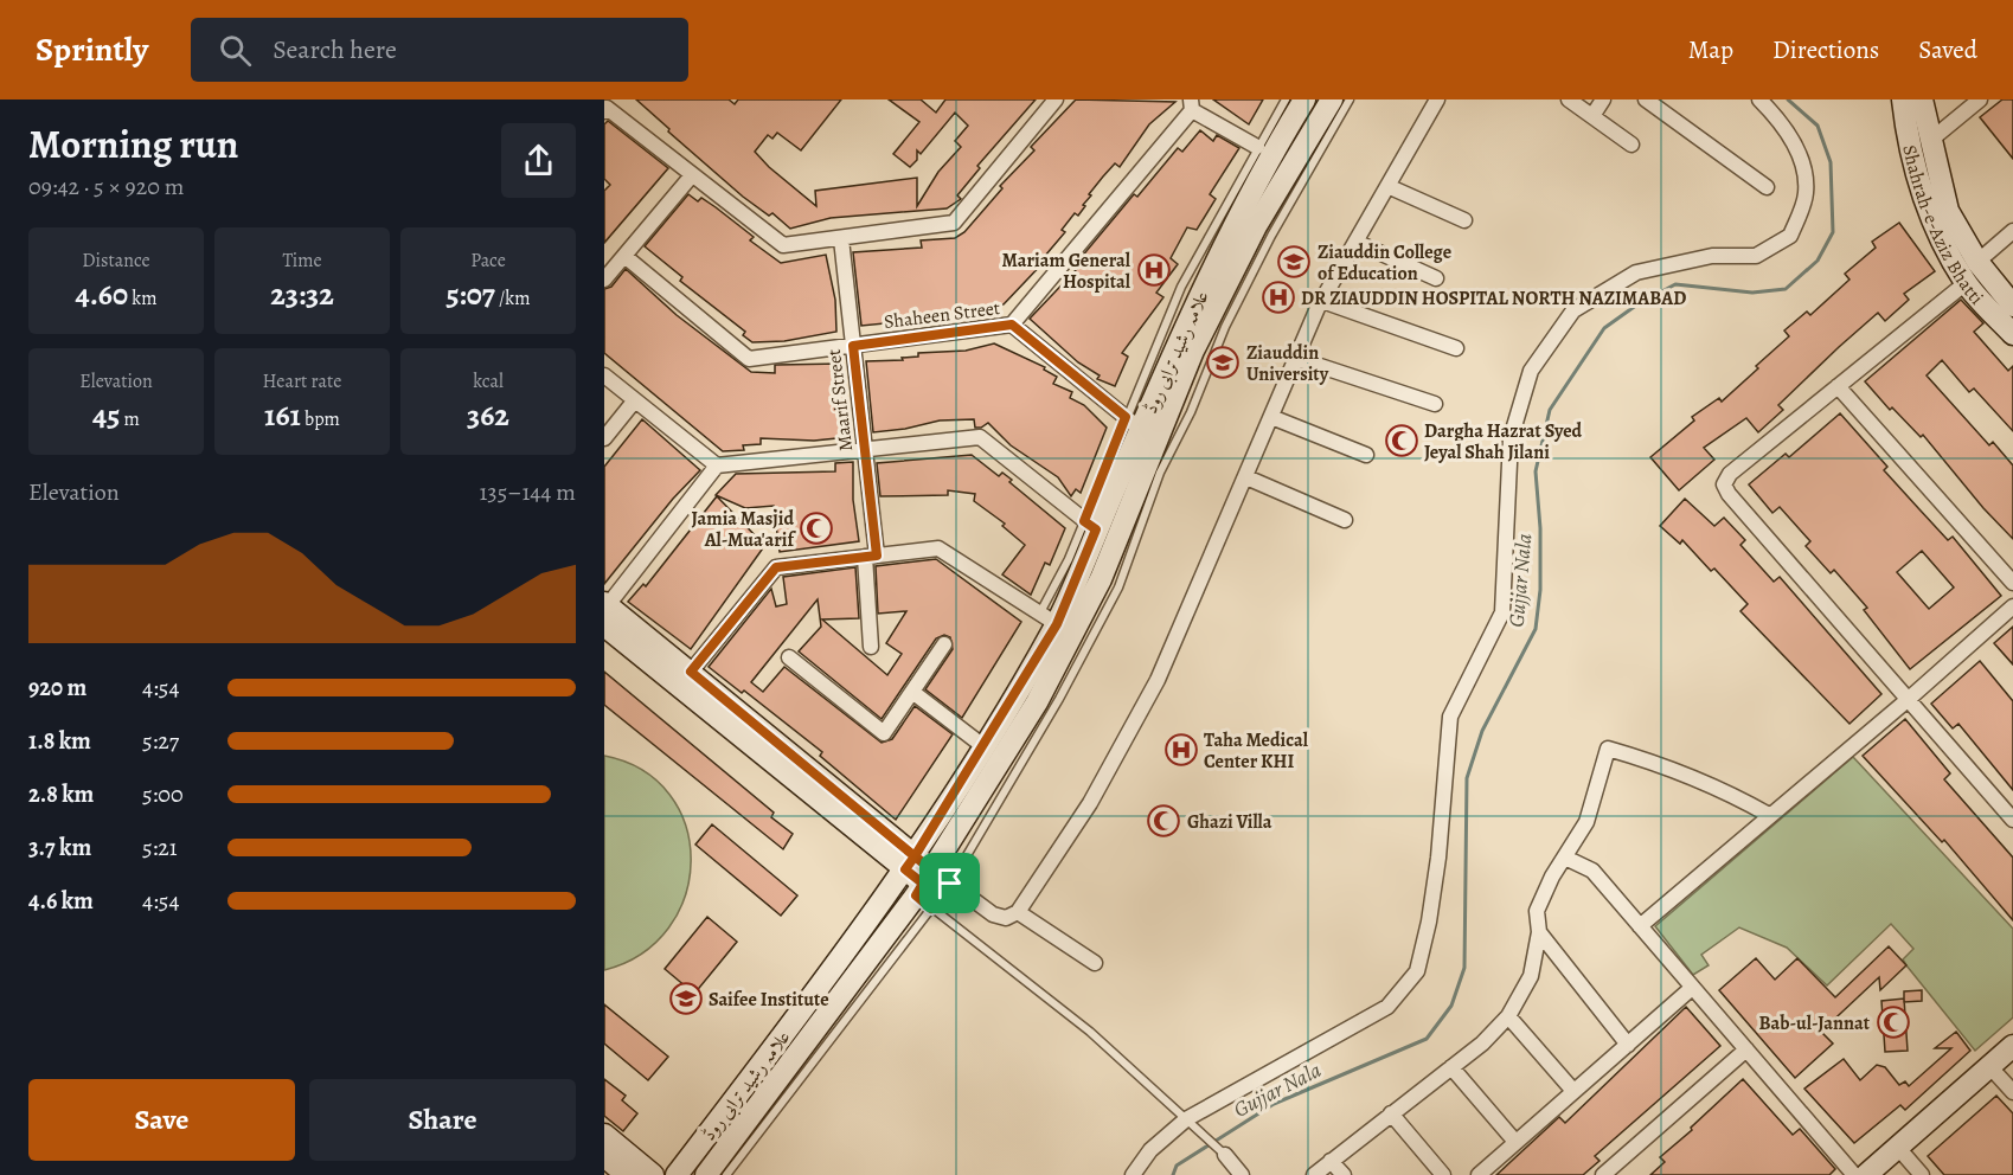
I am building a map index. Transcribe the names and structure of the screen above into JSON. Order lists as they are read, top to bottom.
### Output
{
  "streets": {
    "main road": ["Shahrah-e-Aziz Bhatti", "علامہ رشید ترابی روڈ"],
    "street": ["Shaheen Street", "Maarif Street"]
  },
  "crossings": [
    ["Shaheen Street", "Maarif Street"]
  ],
  "water": ["Gujjar Nala"],
  "places": {
    "school or university": ["Ziauddin College of Education", "Ziauddin University", "Saifee Institute"],
    "hospital": ["Mariam General Hospital", "DR ZIAUDDIN HOSPITAL NORTH NAZIMABAD", "Taha Medical Center KHI"],
    "mosque": [
      "Dargha Hazrat Syed Jeyal Shah Jilani",
      "Jamia Masjid Al-Mua'arif",
      "Ghazi Villa",
      "Bab-ul-Jannat"
    ]
  },
  "page": {
    "header": "Sprintly",
    "search": "Search here",
    "nav": ["Map", "Directions", "Saved"],
    "heading": ["Morning run", "09:42 · 5 × 920 m"],
    "stats": [
      ["Distance", "4.60 km"],
      ["Time", "23:32"],
      ["Pace", "5:07 /km"],
      ["Elevation", "45 m"],
      ["Heart rate", "161 bpm"],
      ["kcal", "362"]
    ],
    "chart": ["Elevation", "135–144 m"],
    "list": [
      {
        "name": "920 m",
        "note": "4:54"
      },
      {
        "name": "1.8 km",
        "note": "5:27"
      },
      {
        "name": "2.8 km",
        "note": "5:00"
      },
      {
        "name": "3.7 km",
        "note": "5:21"
      },
      {
        "name": "4.6 km",
        "note": "4:54"
      }
    ],
    "buttons": ["Save", "Share"]
  }
}
